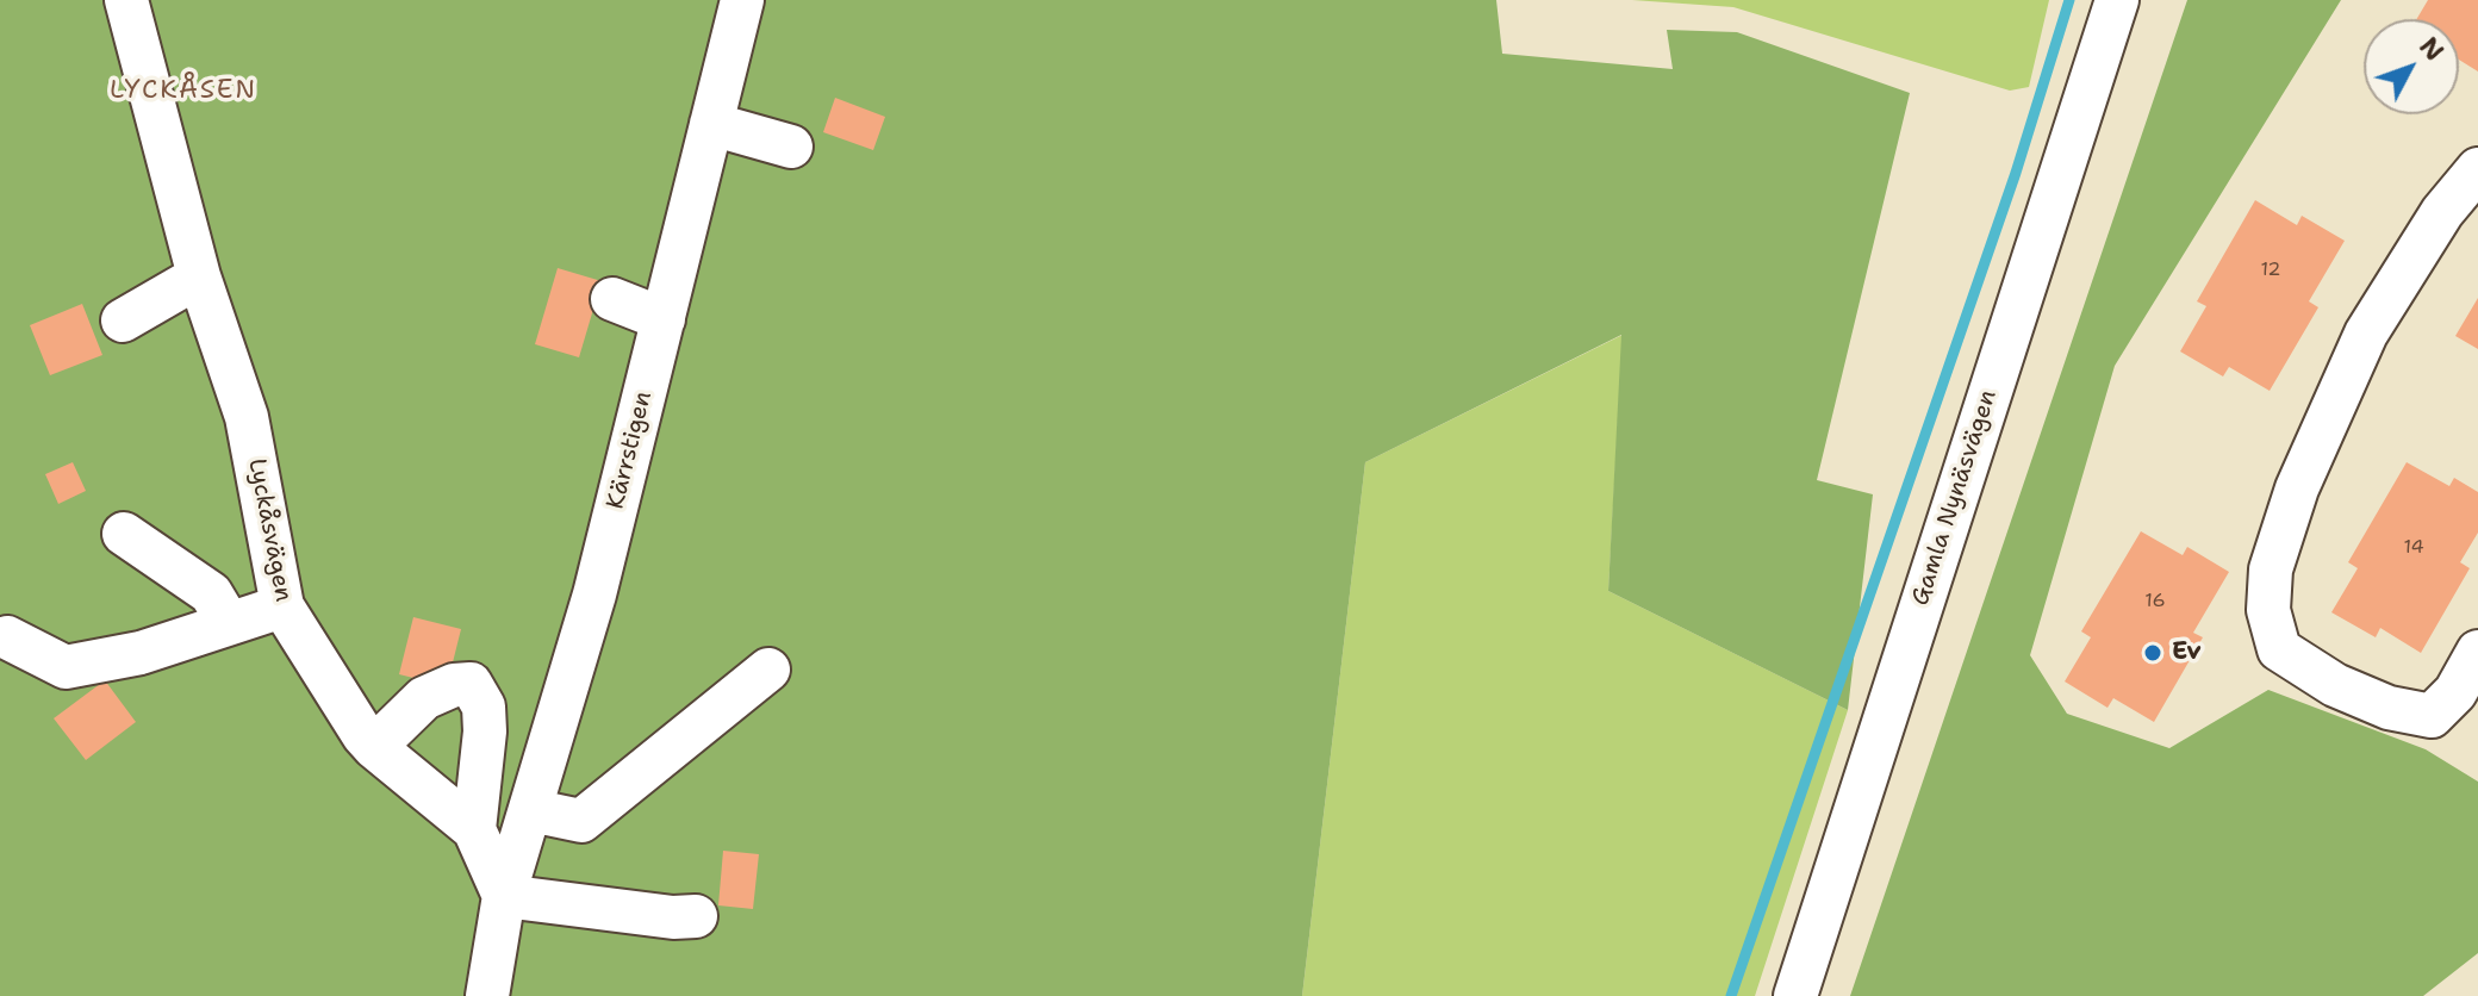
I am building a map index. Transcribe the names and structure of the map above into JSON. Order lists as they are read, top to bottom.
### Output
{
  "streets": {
    "street": ["Kärrstigen", "Gamla Nynäsvägen", "Lyckåsvägen"]
  },
  "crossings": [
    ["Kärrstigen", "Lyckåsvägen"]
  ],
  "districts": ["LYCKÅSEN"],
  "places": ["Ev"],
  "house_numbers": ["12", "14", "16"],
  "north": "top right"
}
